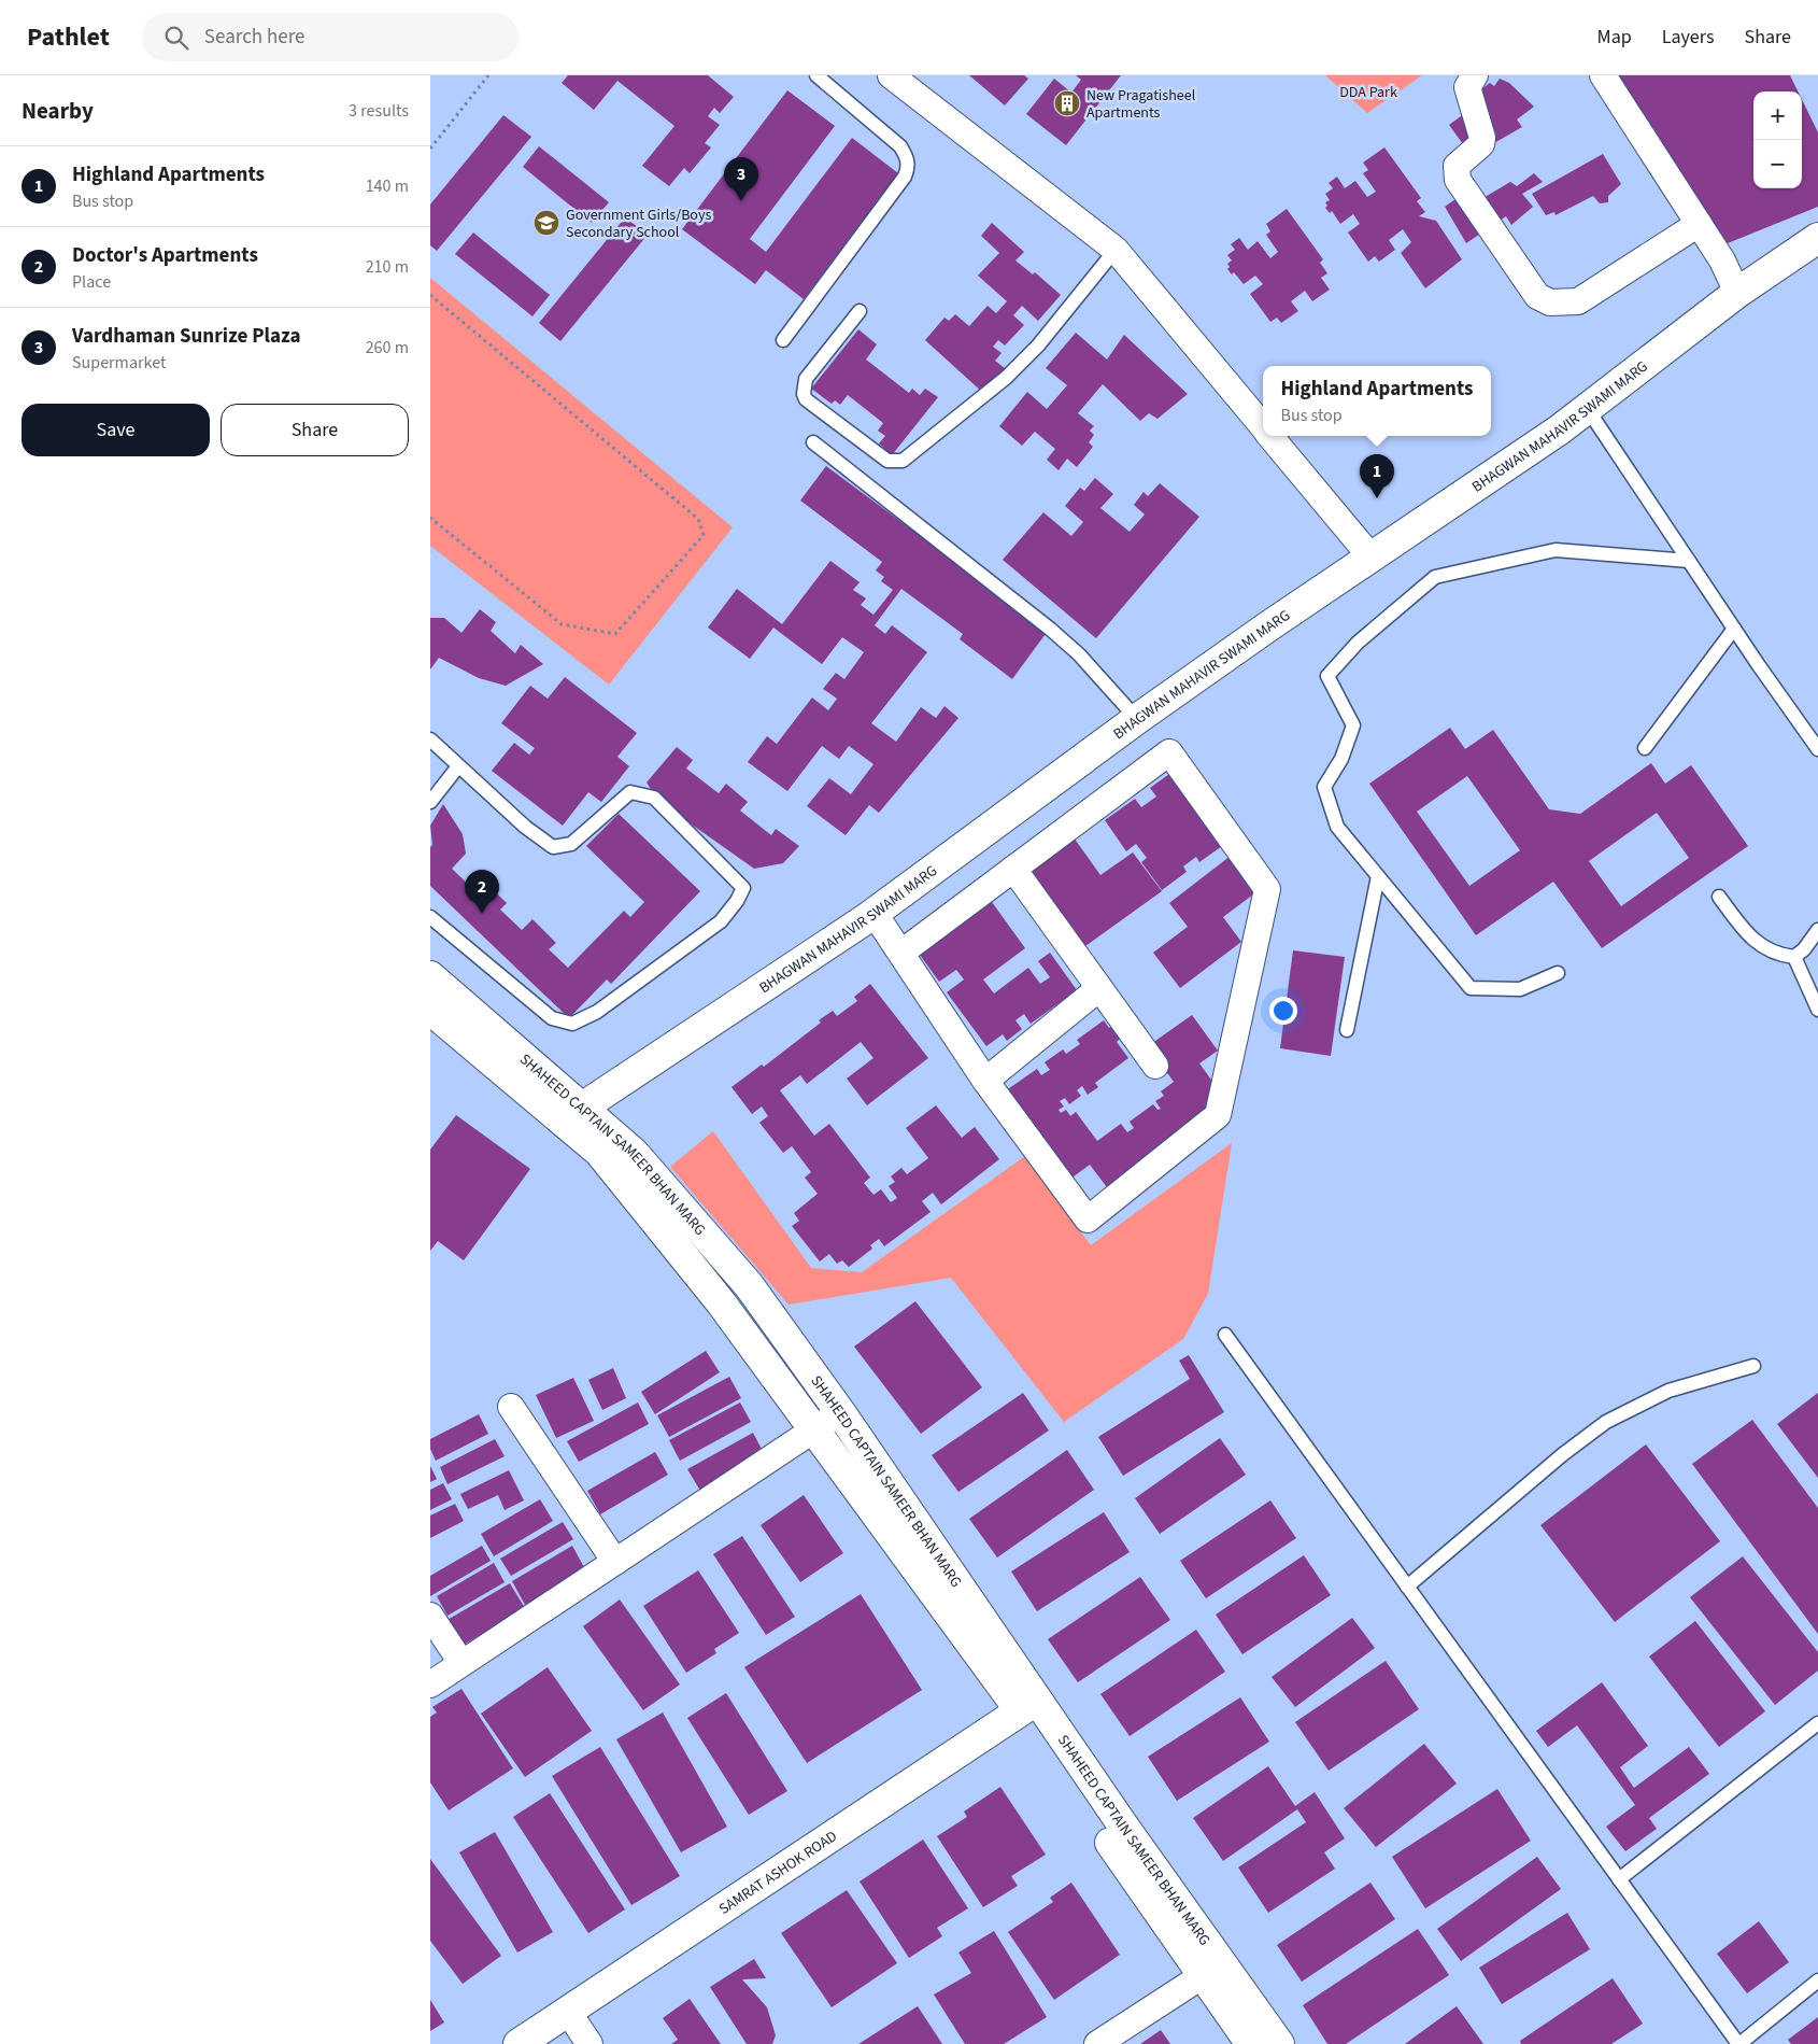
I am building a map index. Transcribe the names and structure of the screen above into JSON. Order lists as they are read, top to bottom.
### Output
{
  "streets": {
    "street": ["BHAGWAN MAHAVIR SWAMI MARG", "SHAHEED CAPTAIN SAMEER BHAN MARG", "SAMRAT ASHOK ROAD"]
  },
  "crossings": [
    ["BHAGWAN MAHAVIR SWAMI MARG", "SHAHEED CAPTAIN SAMEER BHAN MARG"],
    ["SHAHEED CAPTAIN SAMEER BHAN MARG", "SAMRAT ASHOK ROAD"]
  ],
  "parks": ["DDA Park"],
  "places": {
    "building": ["New Pragatisheel Apartments"],
    "school or university": ["Government Girls/Boys Secondary School"]
  },
  "page": {
    "header": "Pathlet",
    "search": "Search here",
    "nav": ["Map", "Layers", "Share"],
    "heading": ["Nearby", "3 results"],
    "map_buttons": ["+", "−"],
    "list": [
      {
        "mark": "1",
        "name": "Highland Apartments",
        "note": "Bus stop",
        "value": "140 m"
      },
      {
        "mark": "2",
        "name": "Doctor's Apartments",
        "note": "Place",
        "value": "210 m"
      },
      {
        "mark": "3",
        "name": "Vardhaman Sunrize Plaza",
        "note": "Supermarket",
        "value": "260 m"
      }
    ],
    "pins": ["3", "1", "2"],
    "popup": ["Highland Apartments", "Bus stop"],
    "buttons": ["Save", "Share"]
  }
}
